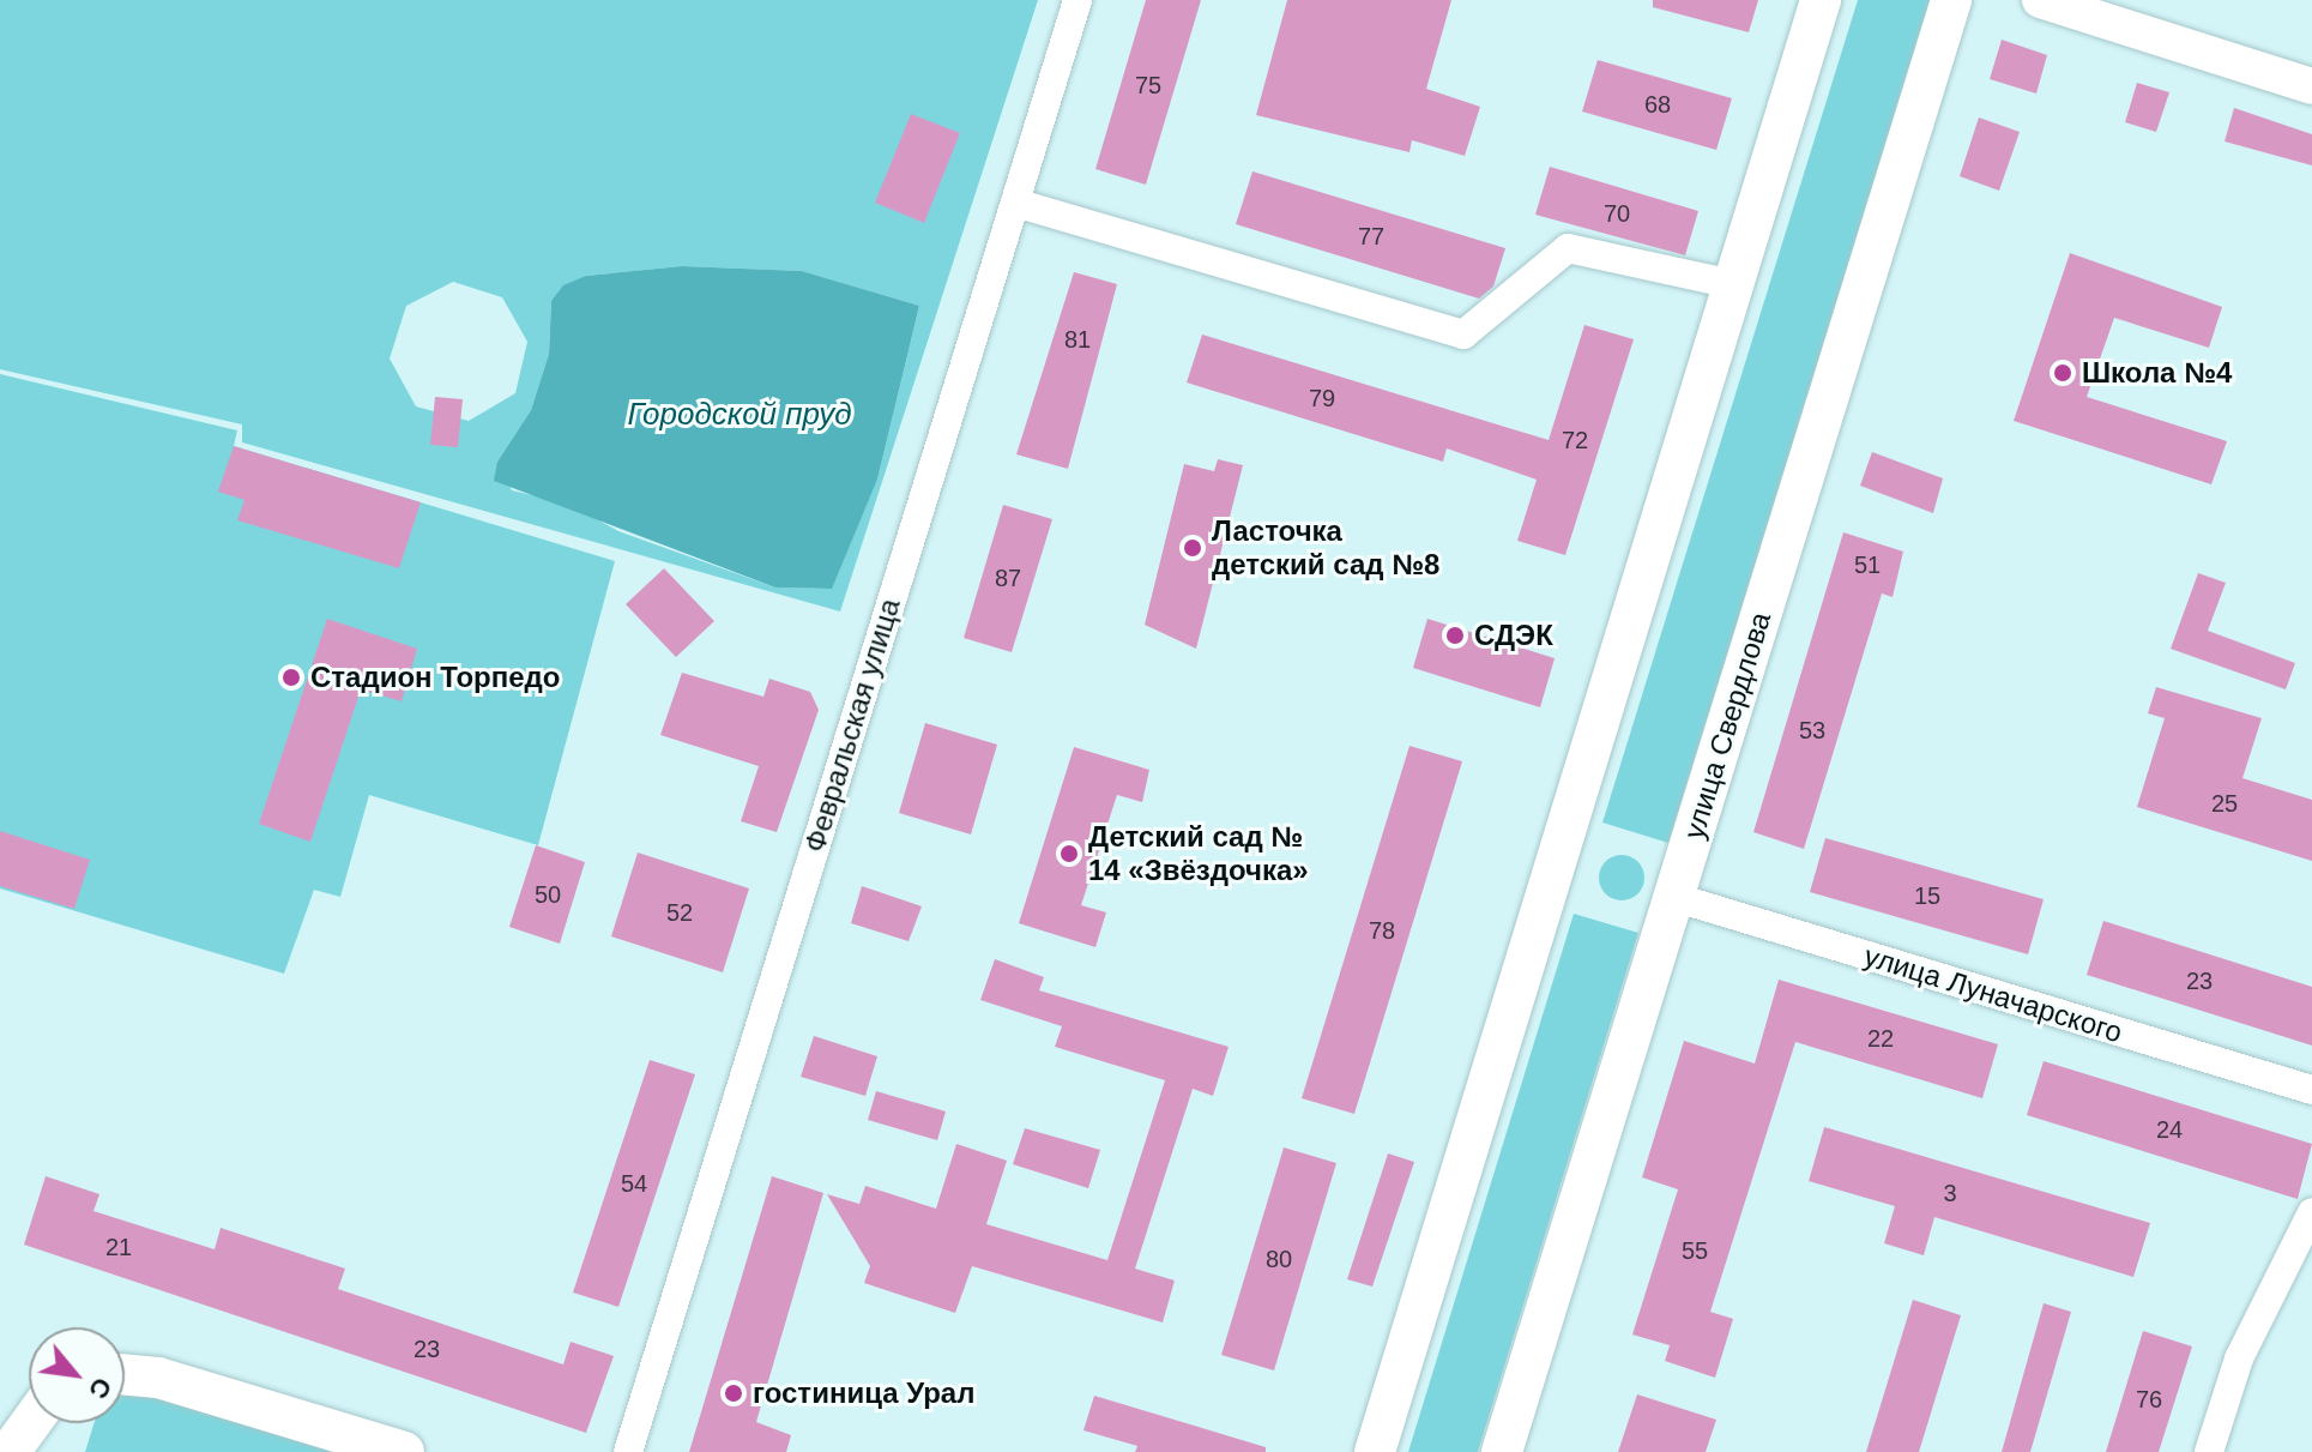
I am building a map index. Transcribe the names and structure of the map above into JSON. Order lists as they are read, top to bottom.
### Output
{
  "streets": {
    "main road": ["улица Свердлова"],
    "street": ["Февральская улица", "улица Луначарского"]
  },
  "crossings": [
    ["улица Свердлова", "улица Луначарского"]
  ],
  "water": ["Городской пруд"],
  "places": [
    "Школа №4",
    "Ласточка детский сад №8",
    "СДЭК",
    "Стадион Торпедо",
    "Детский сад № 14 «Звёздочка»",
    "гостиница Урал"
  ],
  "house_numbers": [
    "75",
    "68",
    "70",
    "77",
    "81",
    "79",
    "72",
    "51",
    "87",
    "53",
    "25",
    "50",
    "15",
    "52",
    "78",
    "23",
    "22",
    "24",
    "54",
    "3",
    "21",
    "55",
    "80",
    "23",
    "76"
  ],
  "north": "bottom right"
}
